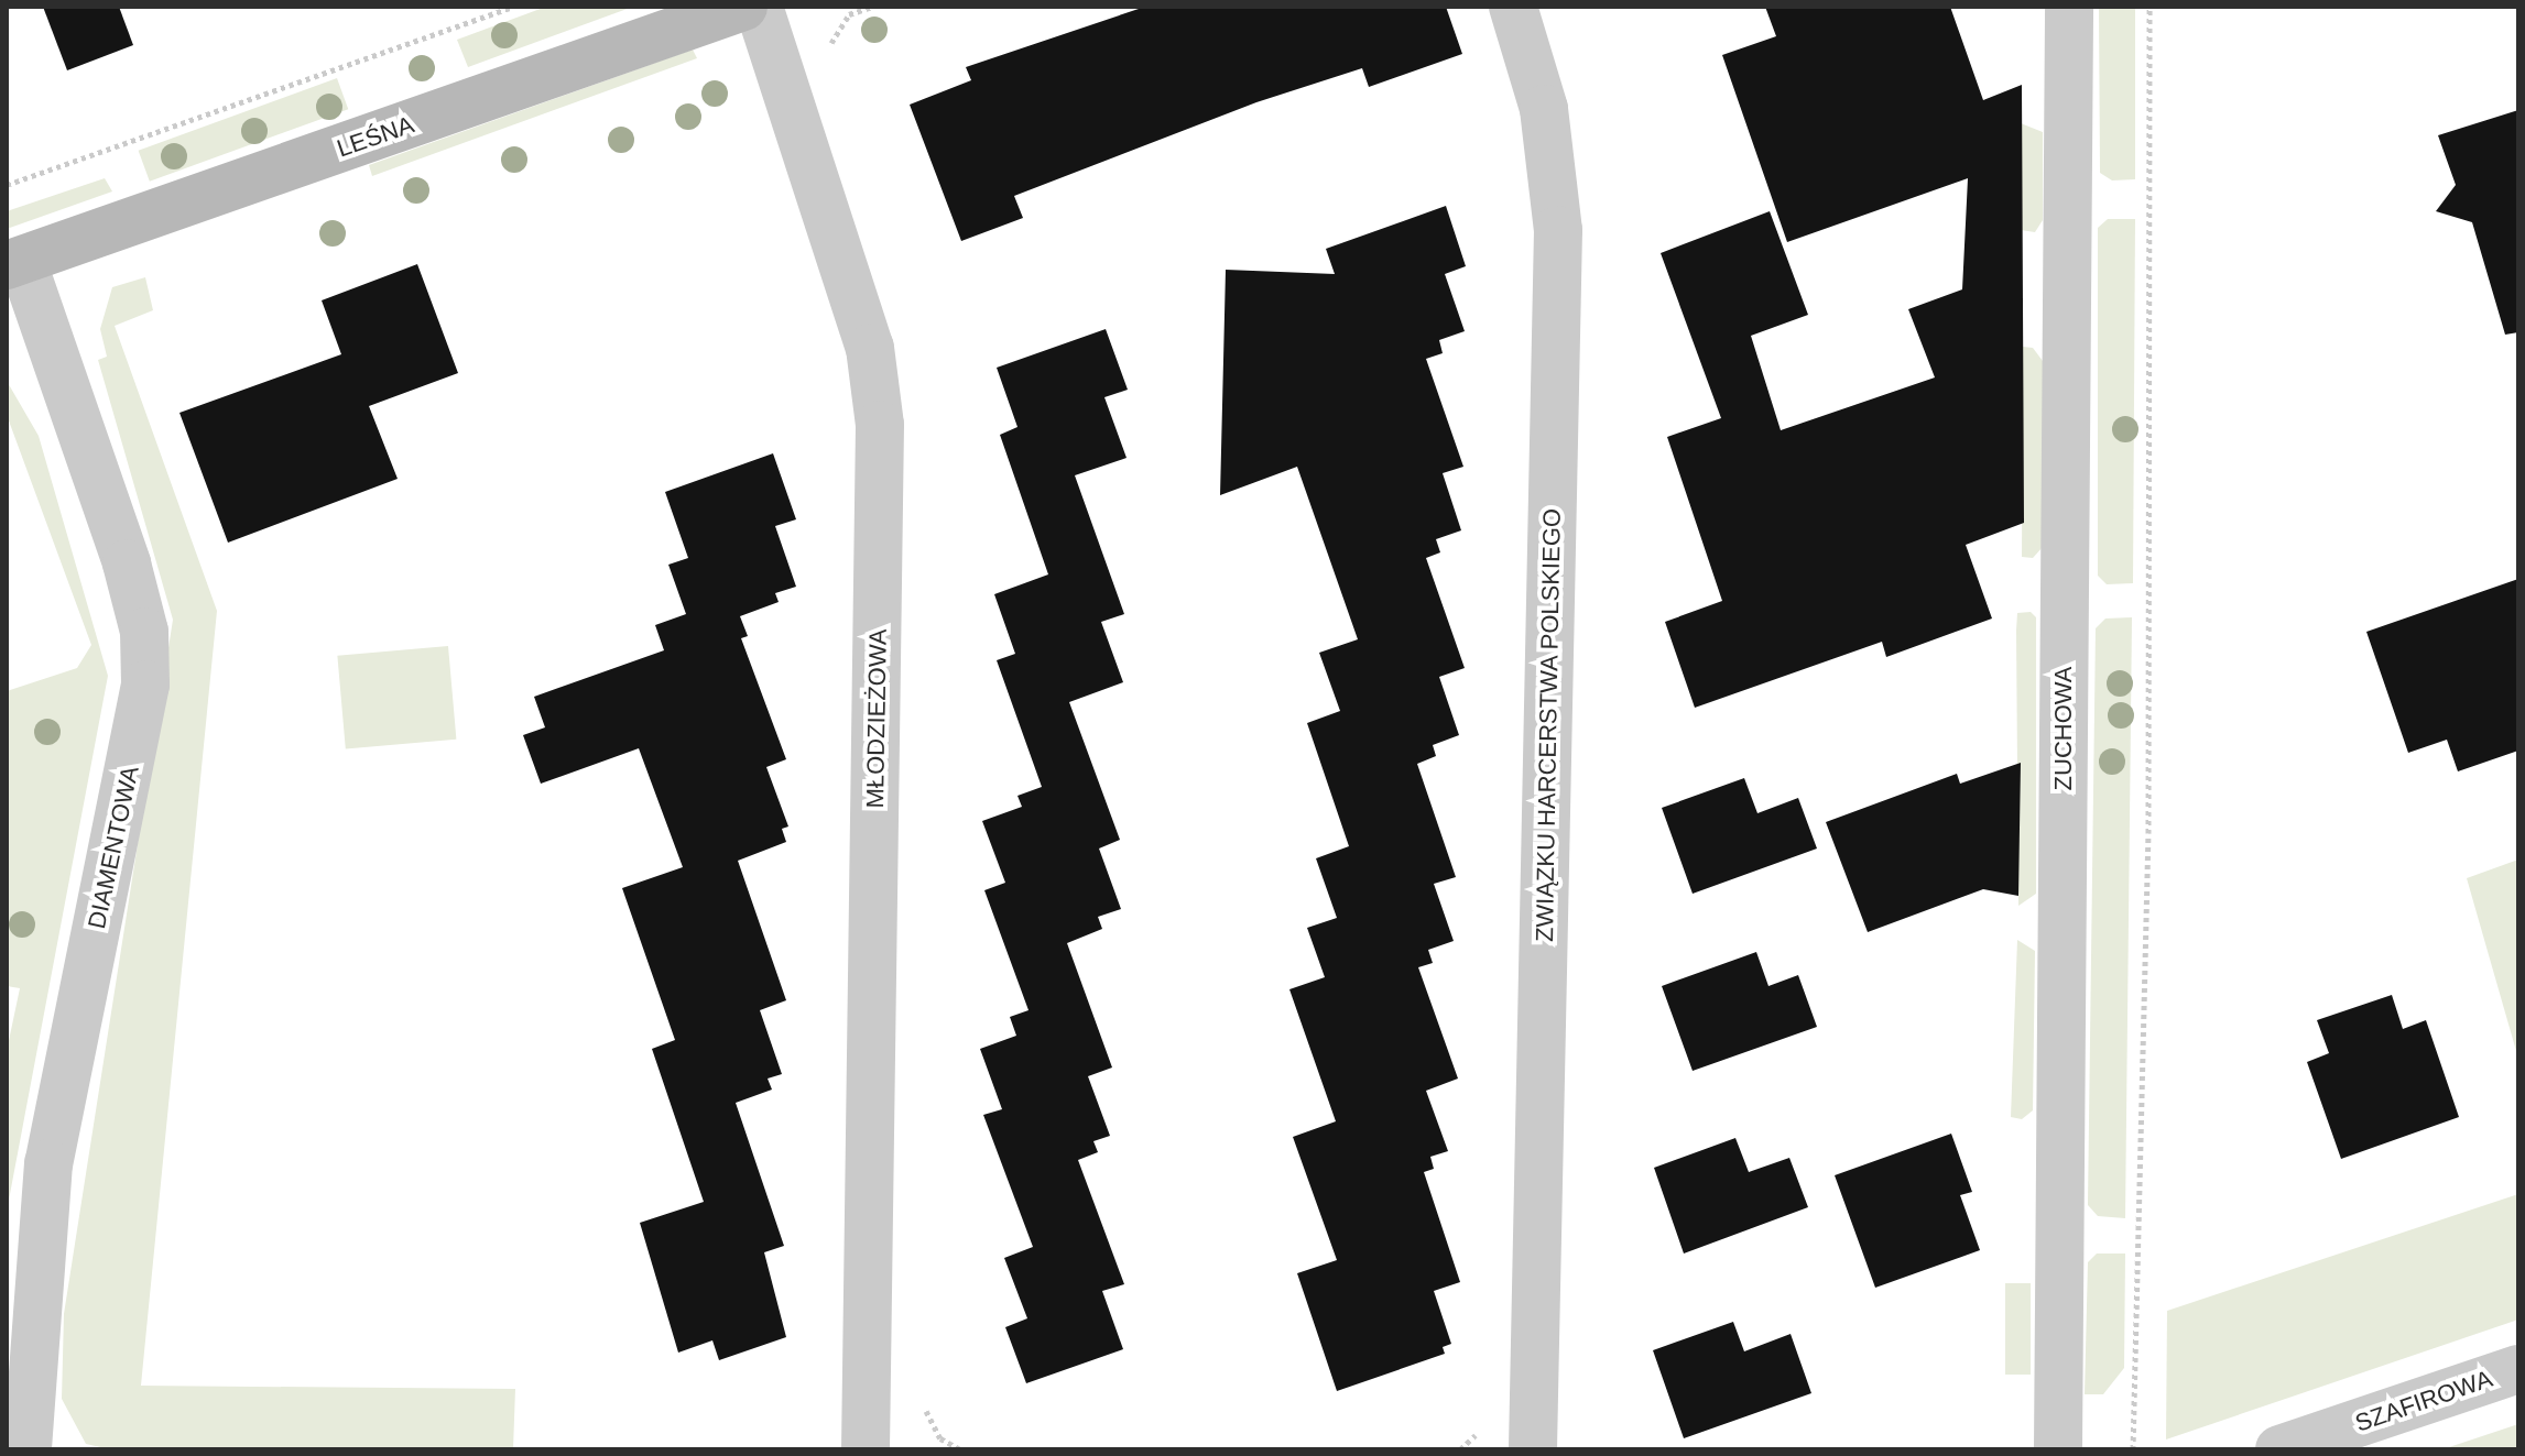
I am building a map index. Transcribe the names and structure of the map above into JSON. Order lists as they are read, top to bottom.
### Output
{
  "streets": {
    "street": [
      "LEŚNA",
      "MŁODZIEŻOWA",
      "ZWIĄZKU HARCERSTWA POLSKIEGO",
      "ZUCHOWA",
      "DIAMENTOWA",
      "SZAFIROWA"
    ]
  },
  "crossings": [
    ["LEŚNA", "DIAMENTOWA"]
  ]
}
